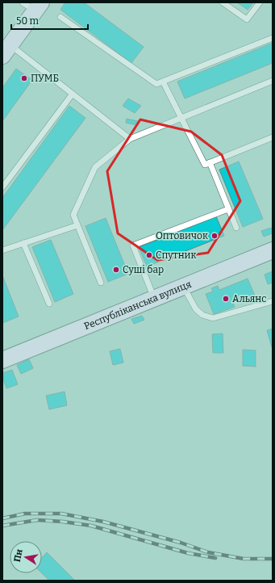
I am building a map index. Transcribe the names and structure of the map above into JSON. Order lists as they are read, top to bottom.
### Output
{
  "streets": {
    "main road": ["Республіканська вулиця"]
  },
  "places": [
    "ПУМБ",
    "Оптовичок",
    "Спутник",
    "Суші бар",
    "Альянс"
  ],
  "scale_bar": "50 m",
  "north": "left"
}
